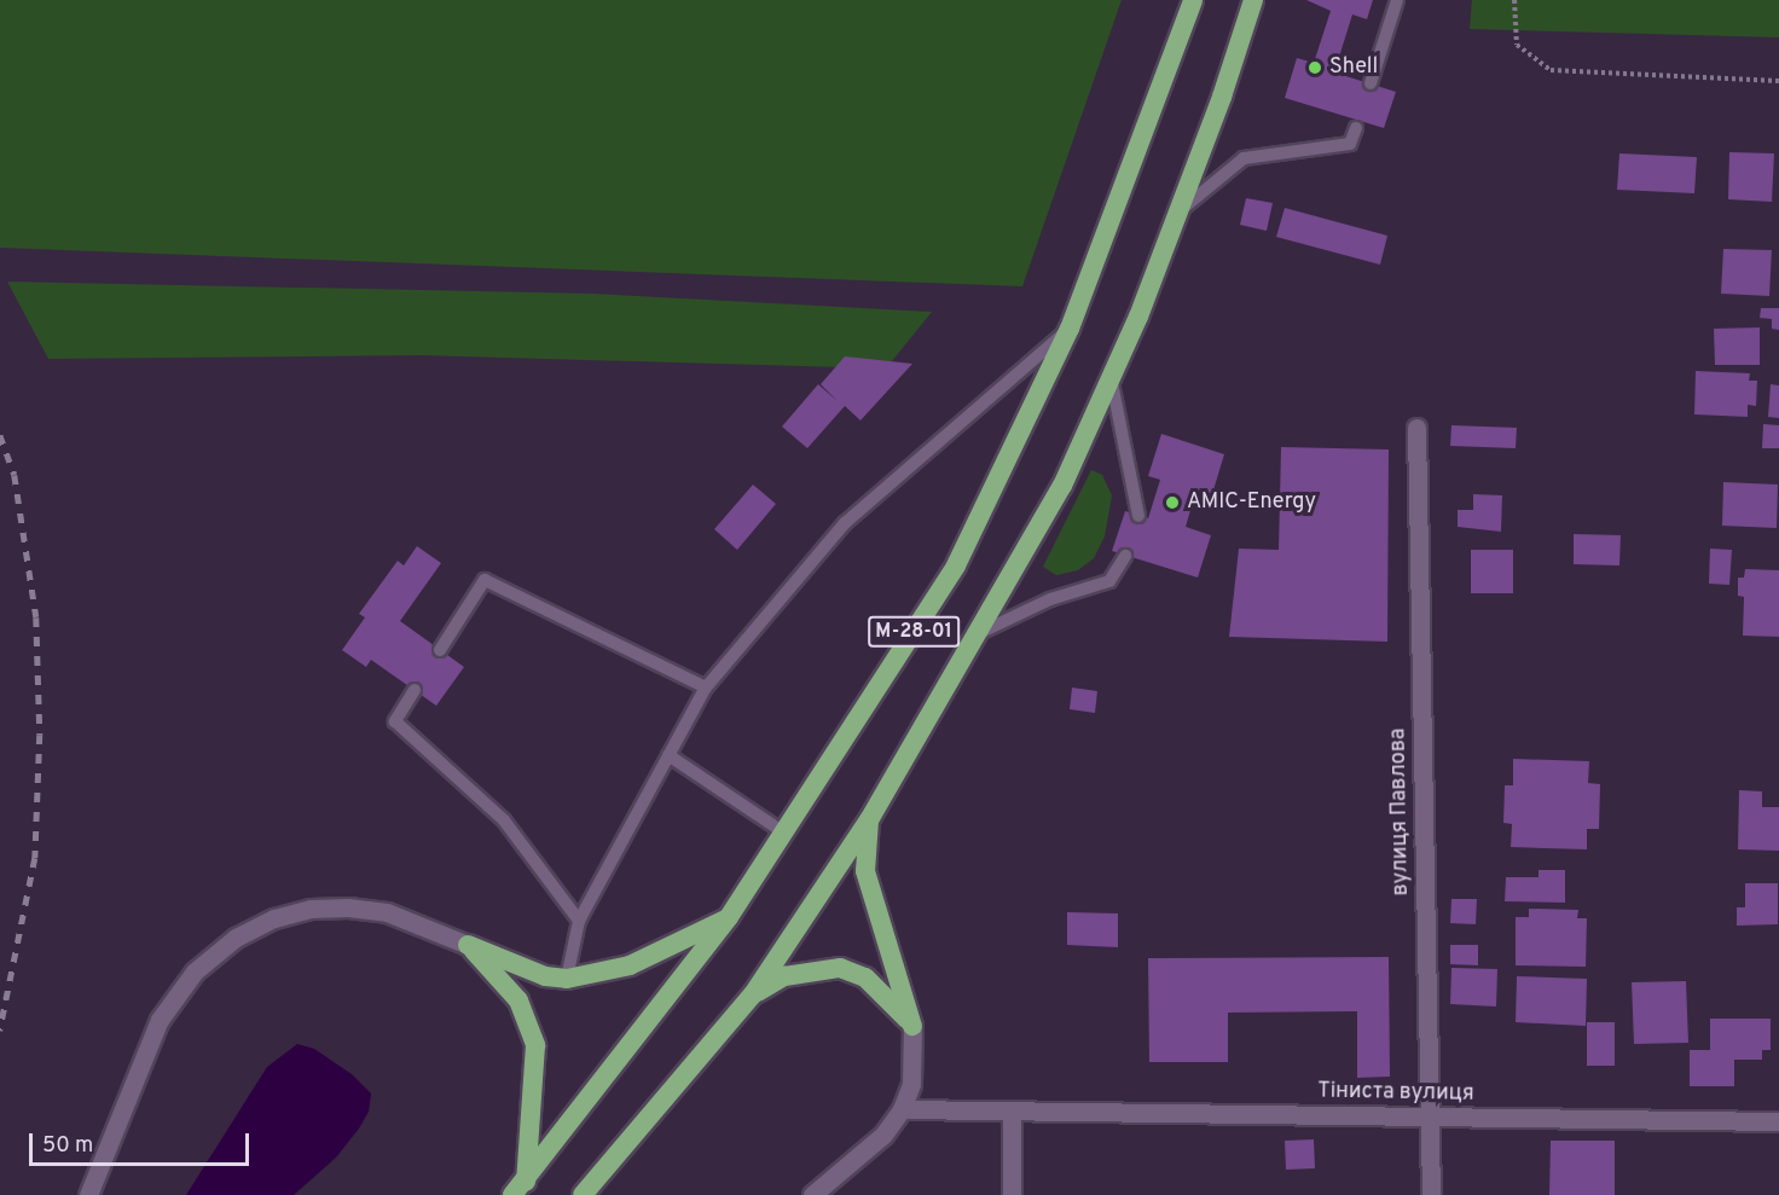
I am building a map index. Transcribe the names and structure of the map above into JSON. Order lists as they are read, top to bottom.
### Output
{
  "streets": {
    "highway": ["М-28-01"],
    "street": ["вулиця Павлова", "Тіниста вулиця"]
  },
  "crossings": [
    ["вулиця Павлова", "Тіниста вулиця"]
  ],
  "places": ["Shell", "AMIC-Energy"],
  "scale_bar": "50 m"
}
